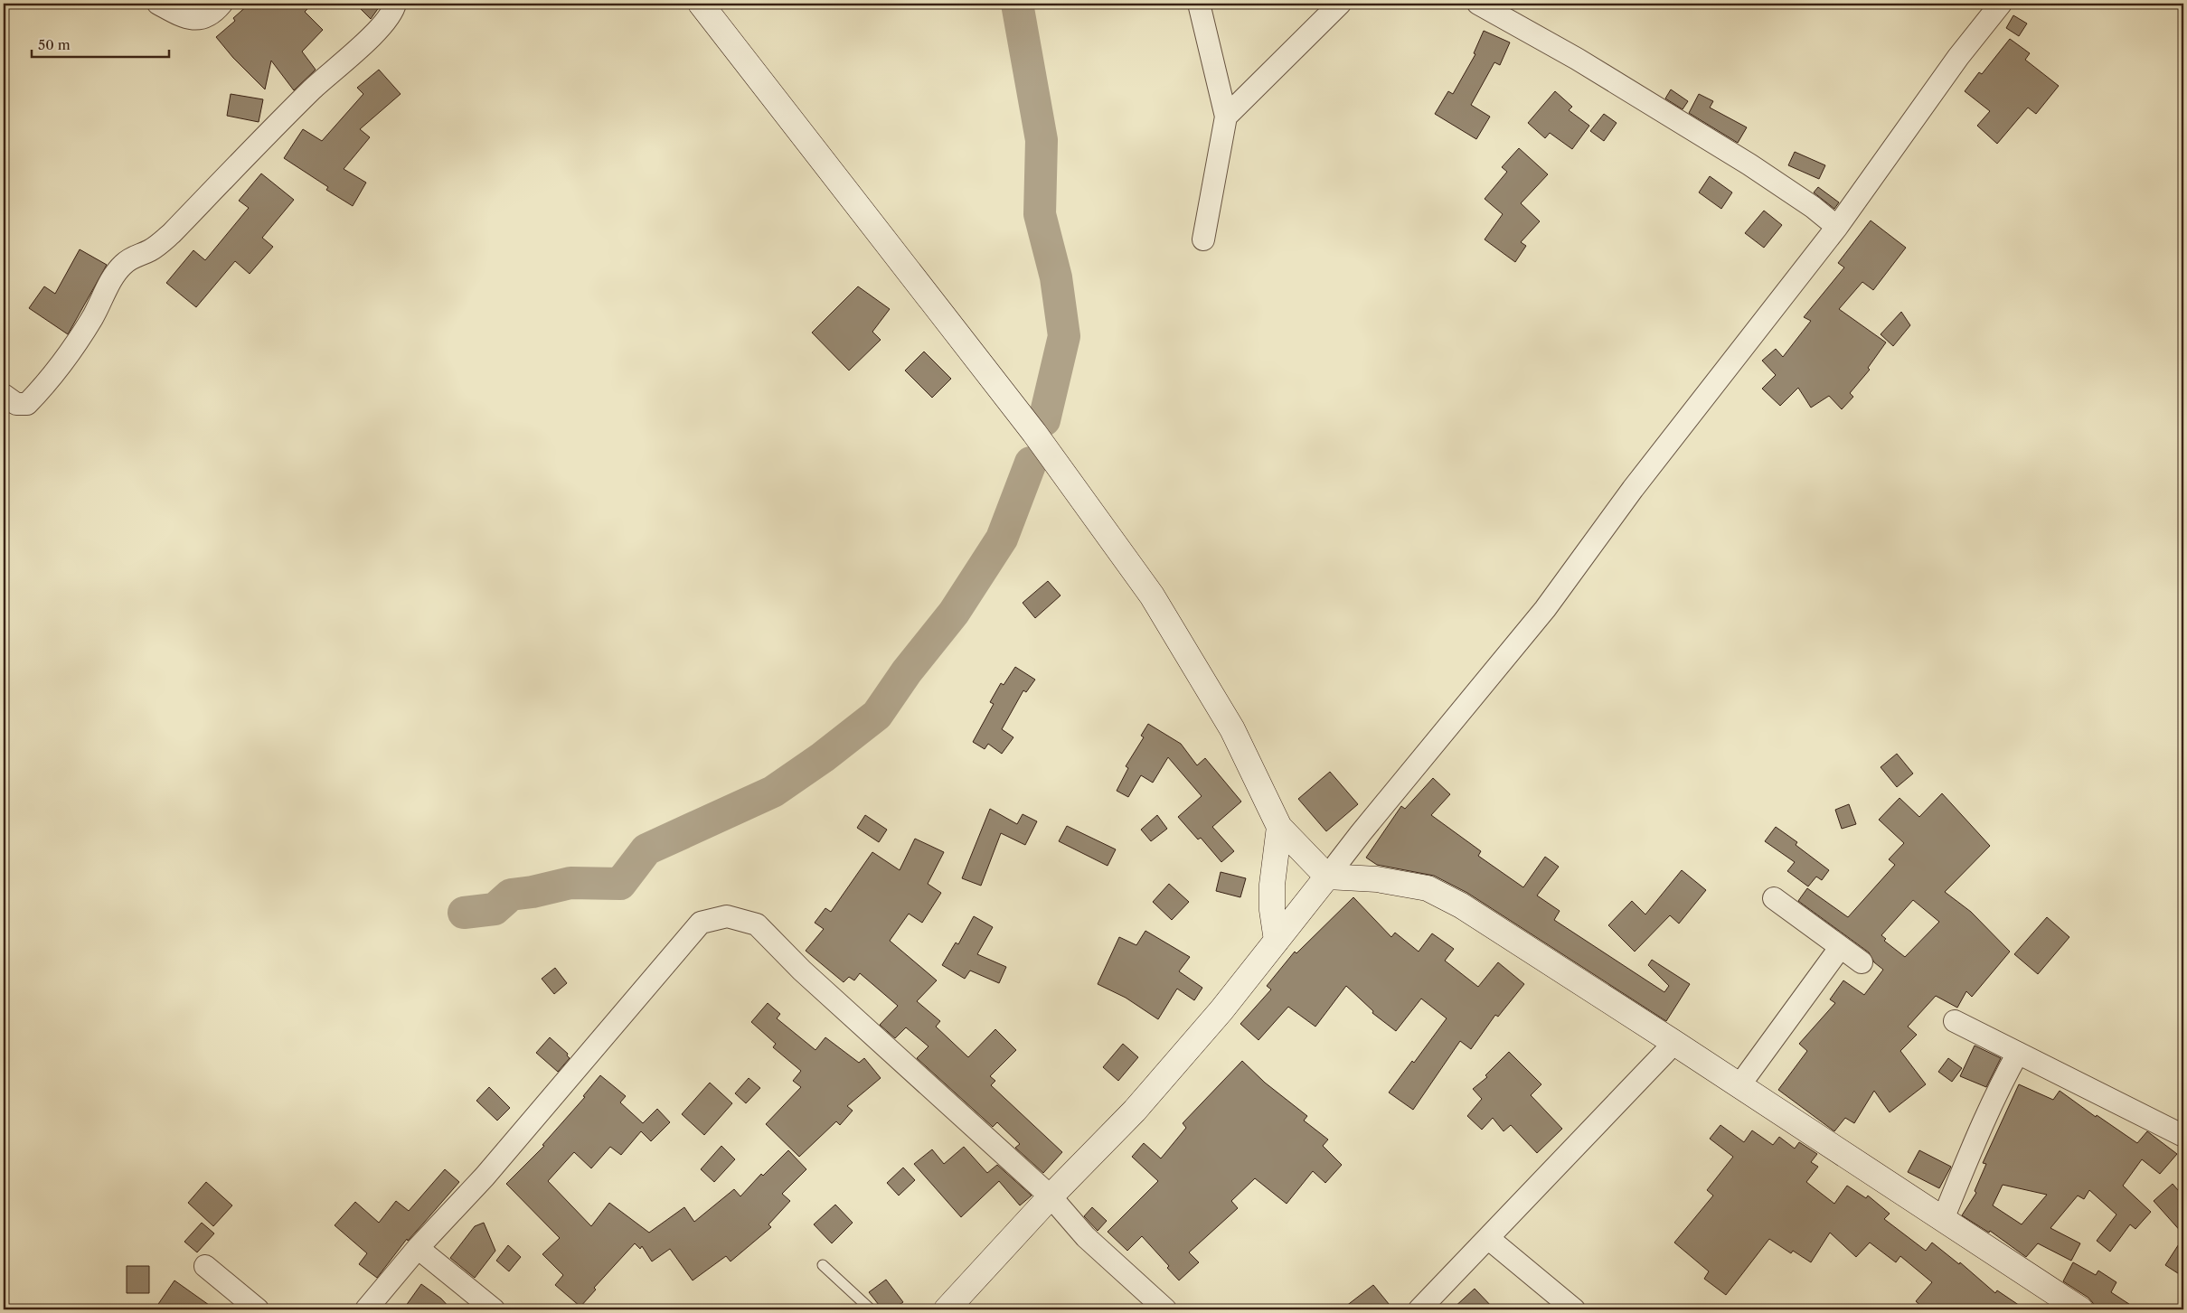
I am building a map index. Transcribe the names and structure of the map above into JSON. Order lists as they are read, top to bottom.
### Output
{
  "scale_bar": "50 m"
}
